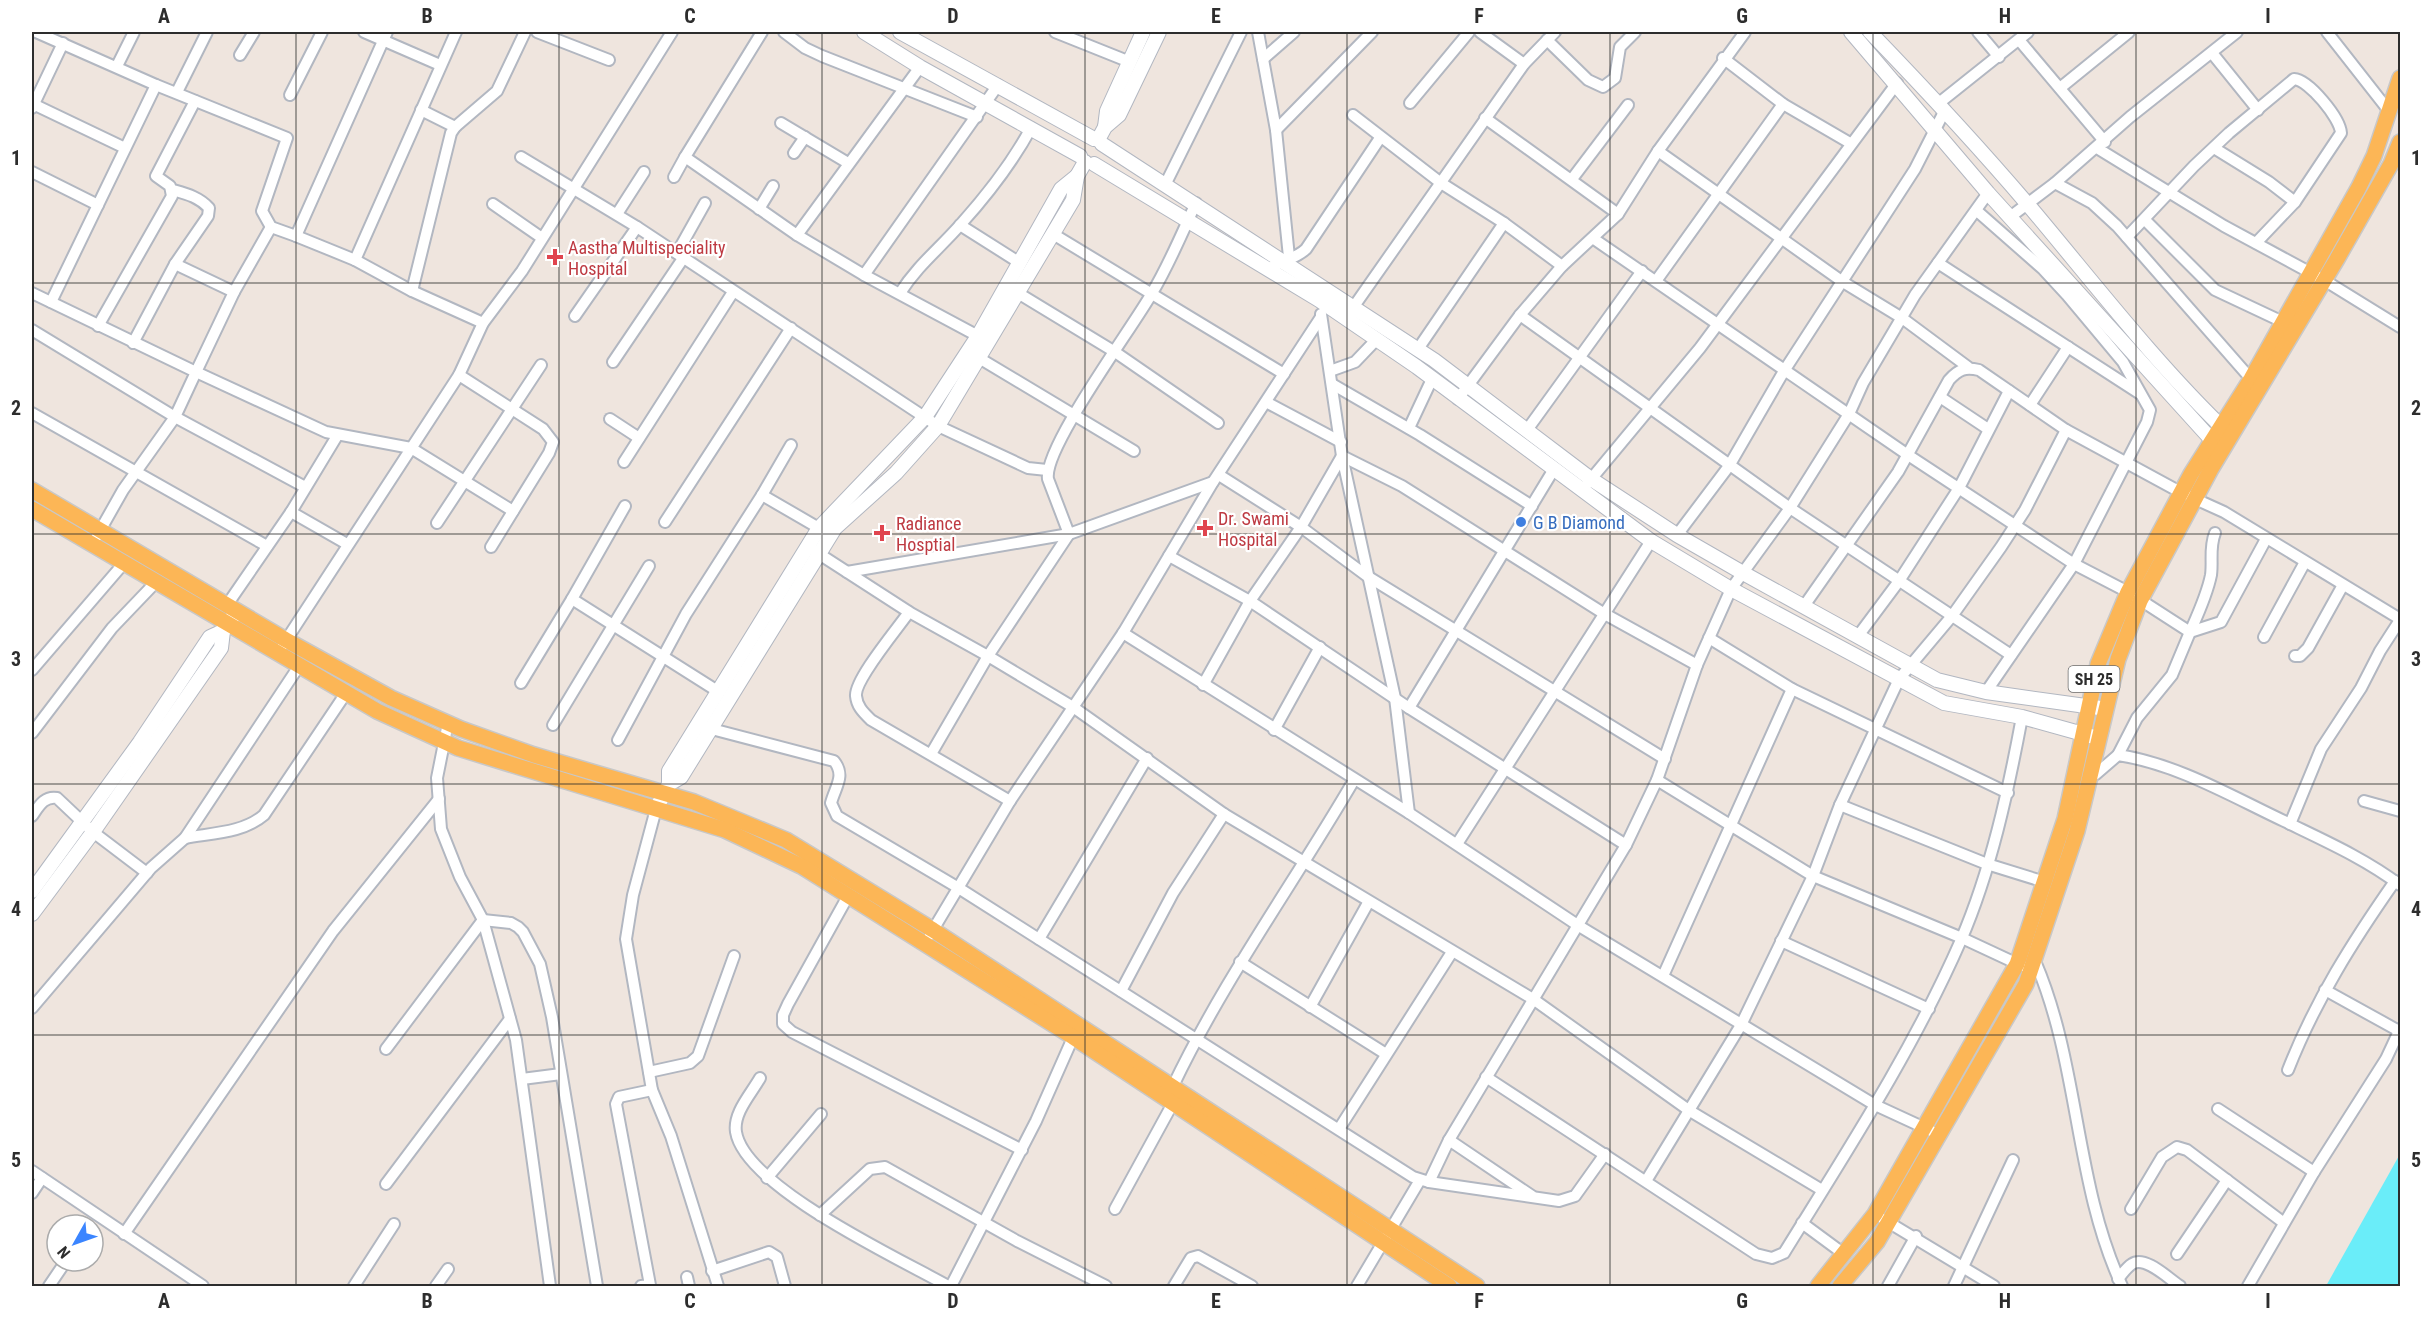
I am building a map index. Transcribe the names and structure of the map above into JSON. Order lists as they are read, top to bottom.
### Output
{
  "streets": {
    "main road": ["SH 25"]
  },
  "places": {
    "health": ["Aastha Multispeciality Hospital", "Dr. Swami Hospital", "Radiance Hosptial"],
    "other": ["G B Diamond"]
  },
  "north": "bottom left",
  "grid": {
    "columns": [
      "A",
      "B",
      "C",
      "D",
      "E",
      "F",
      "G",
      "H",
      "I"
    ],
    "rows": [
      "1",
      "2",
      "3",
      "4",
      "5"
    ]
  }
}
